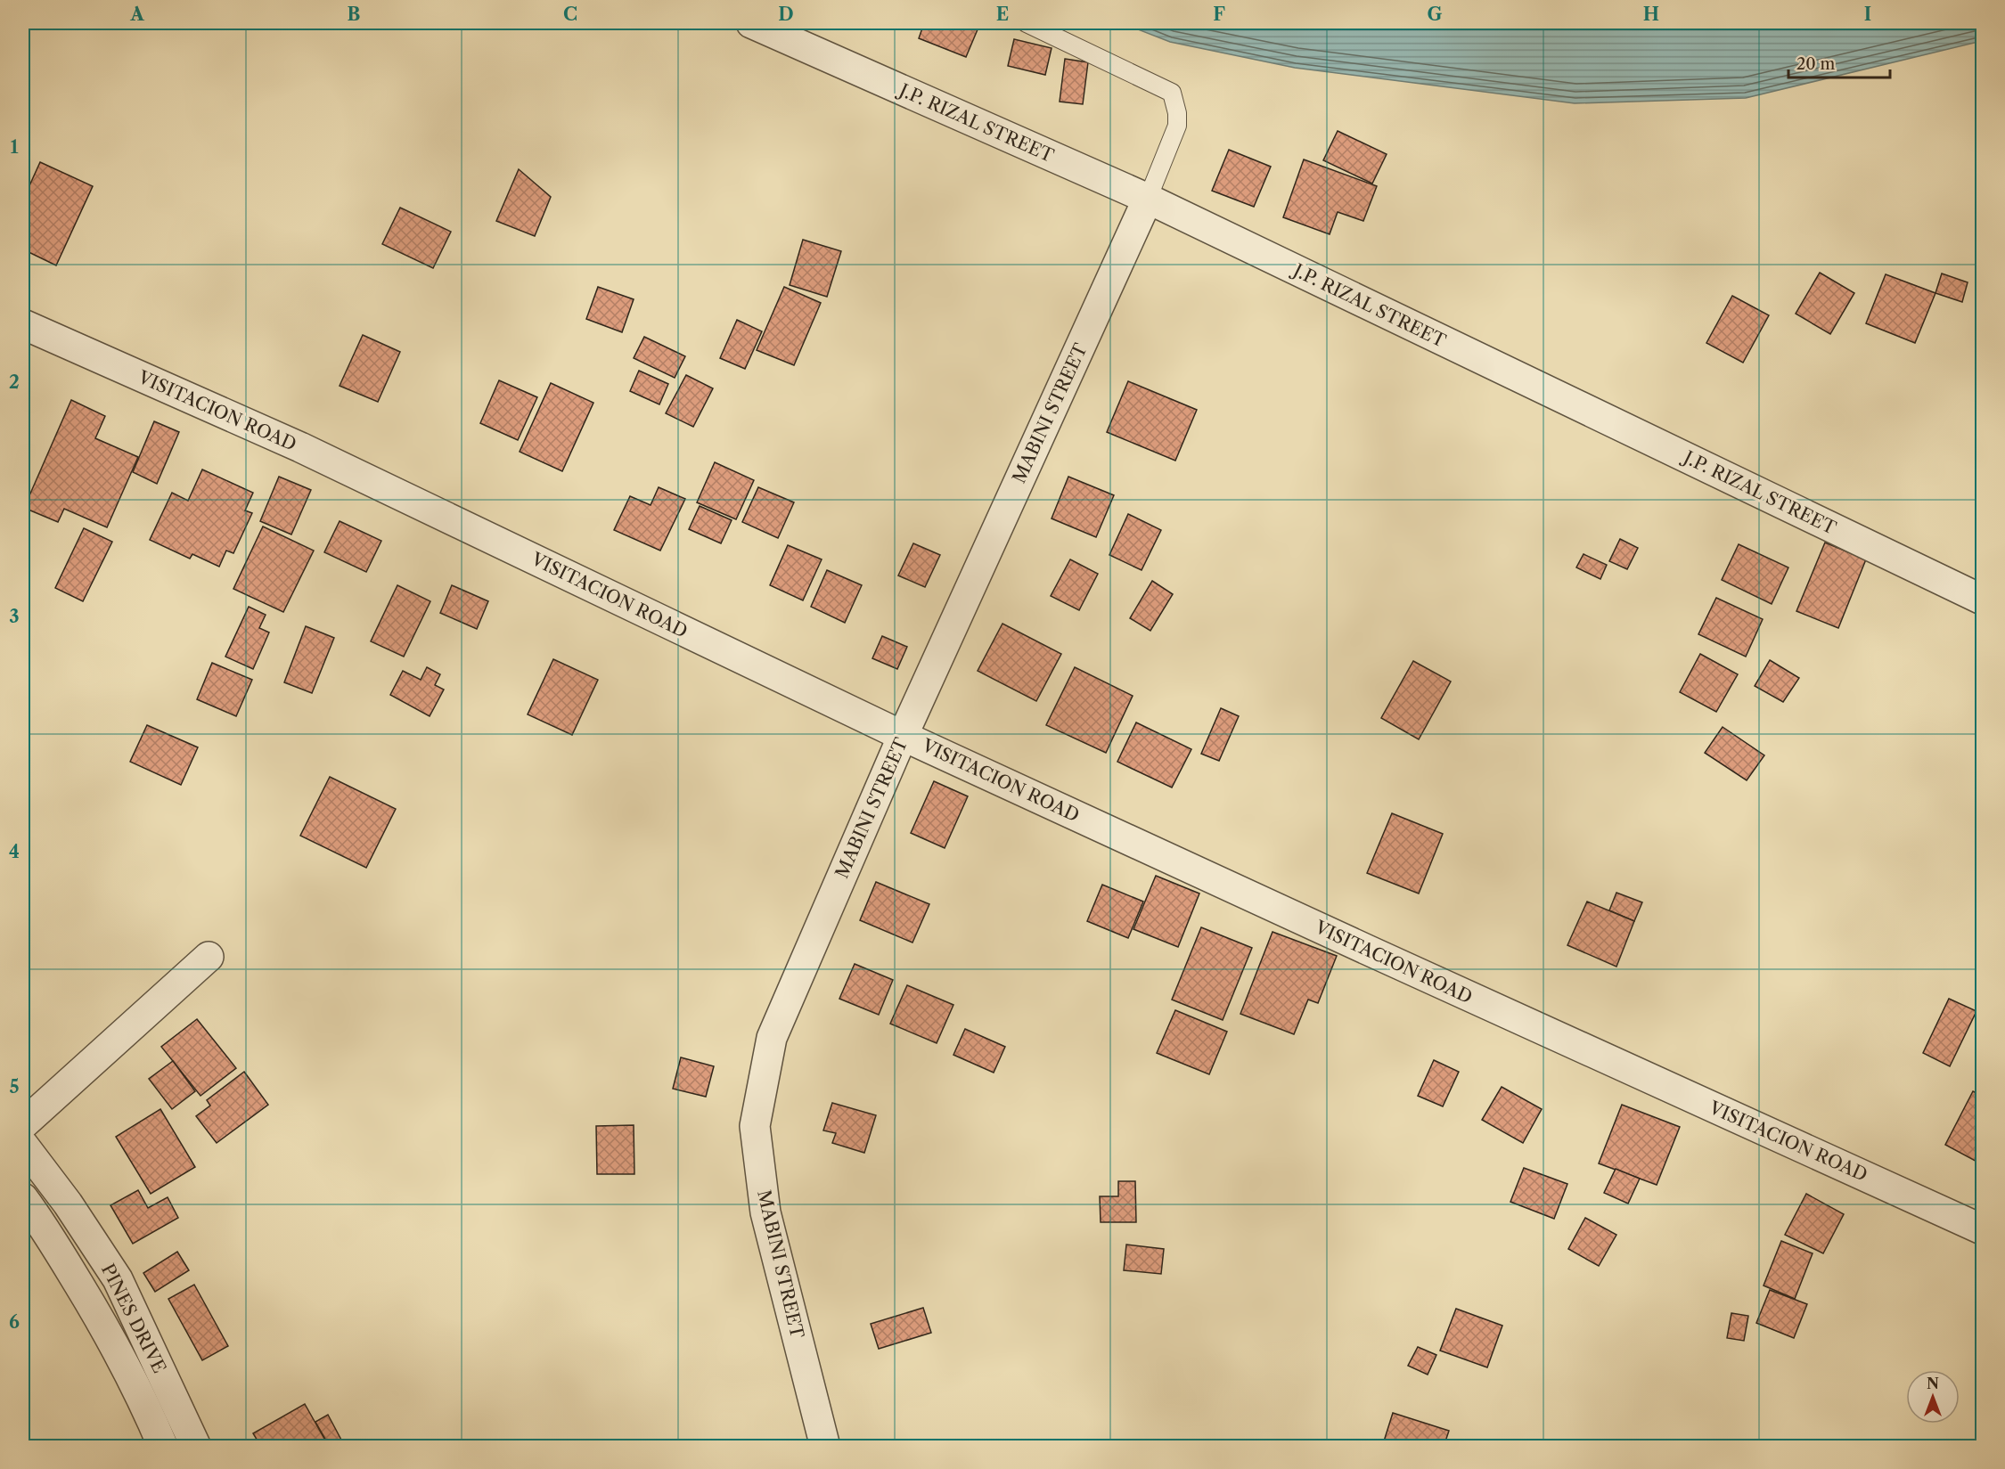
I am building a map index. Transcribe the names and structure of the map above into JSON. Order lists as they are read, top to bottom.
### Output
{
  "streets": {
    "street": [
      "J.P. RIZAL STREET",
      "VISITACION ROAD",
      "MABINI STREET",
      "PINES DRIVE"
    ]
  },
  "crossings": [
    ["J.P. RIZAL STREET", "MABINI STREET"],
    ["VISITACION ROAD", "MABINI STREET"]
  ],
  "scale_bar": "20 m",
  "north": "top",
  "grid": {
    "columns": [
      "A",
      "B",
      "C",
      "D",
      "E",
      "F",
      "G",
      "H",
      "I"
    ],
    "rows": [
      "1",
      "2",
      "3",
      "4",
      "5",
      "6"
    ]
  }
}
